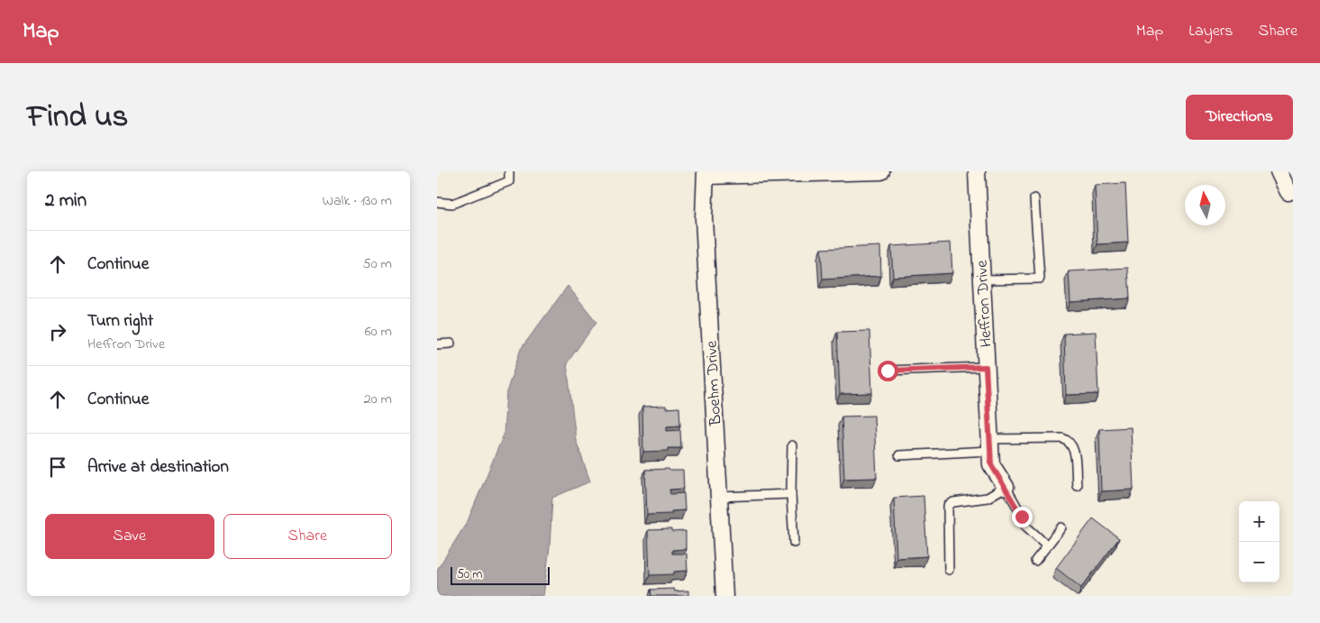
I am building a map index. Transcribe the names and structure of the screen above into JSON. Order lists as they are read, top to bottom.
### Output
{
  "streets": {
    "street": ["Heffron Drive", "Boehm Drive"]
  },
  "scale_bar": "50 m",
  "north": "top",
  "page": {
    "header": "Map",
    "nav": ["Map", "Layers", "Share"],
    "title": "Find us",
    "buttons": [
      "Directions",
      ["Save", "Share"]
    ],
    "heading": ["2 min", "Walk · 130 m"],
    "list": [
      ["Continue", "50 m"],
      ["Turn right", "Heffron Drive", "60 m"],
      ["Continue", "20 m"],
      "Arrive at destination"
    ],
    "map_buttons": ["+", "−"],
    "scale": "50 m"
  }
}
